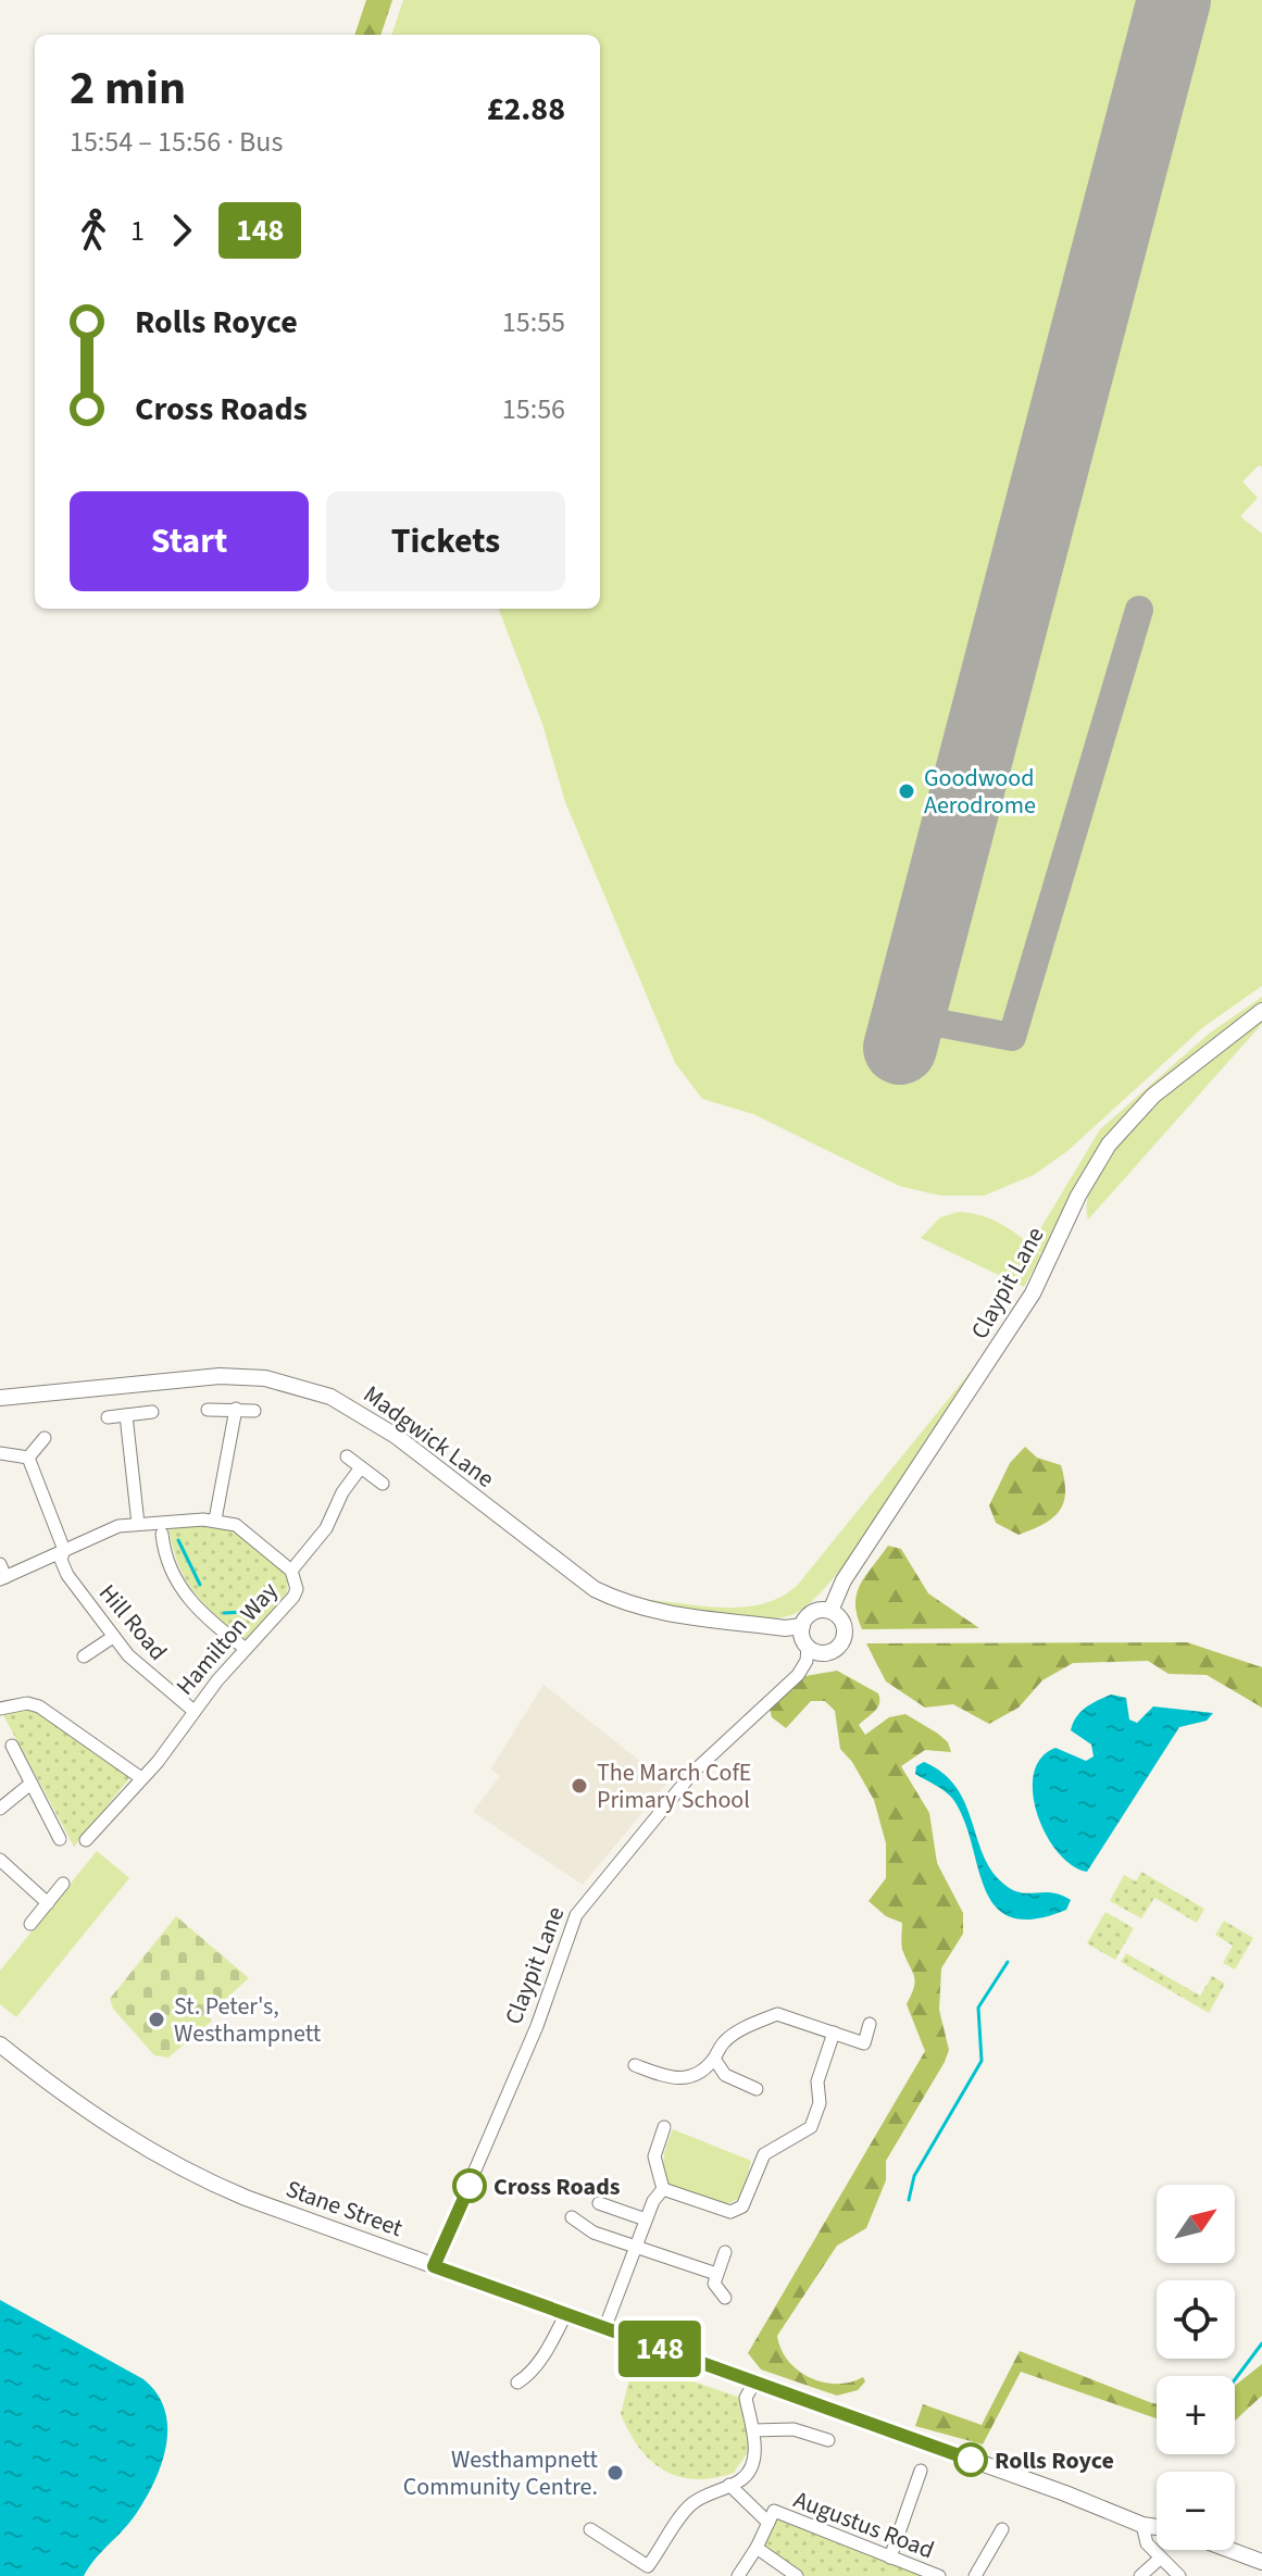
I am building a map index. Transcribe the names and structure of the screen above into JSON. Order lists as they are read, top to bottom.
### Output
{
  "streets": {
    "street": [
      "Claypit Lane",
      "Madgwick Lane",
      "Hill Road",
      "Hamilton Way",
      "Stane Street",
      "Augustus Road"
    ]
  },
  "crossings": [
    ["Claypit Lane", "Madgwick Lane"],
    ["Claypit Lane", "Stane Street"],
    ["Hill Road", "Hamilton Way"]
  ],
  "places": [
    "Goodwood Aerodrome",
    "The March CofE Primary School",
    "St. Peter's, Westhampnett",
    "Cross Roads",
    "Rolls Royce",
    "Westhampnett Community Centre."
  ],
  "lines": ["bus line 148"],
  "north": "top right",
  "page": {
    "on_map": "148",
    "heading": ["2 min", "15:54 – 15:56 · Bus", "£2.88"],
    "legs": ["1", "148"],
    "list": [
      {
        "name": "Rolls Royce",
        "value": "15:55"
      },
      {
        "name": "Cross Roads",
        "value": "15:56"
      }
    ],
    "buttons": ["Start", "Tickets"],
    "map_buttons": ["+", "−"]
  }
}
